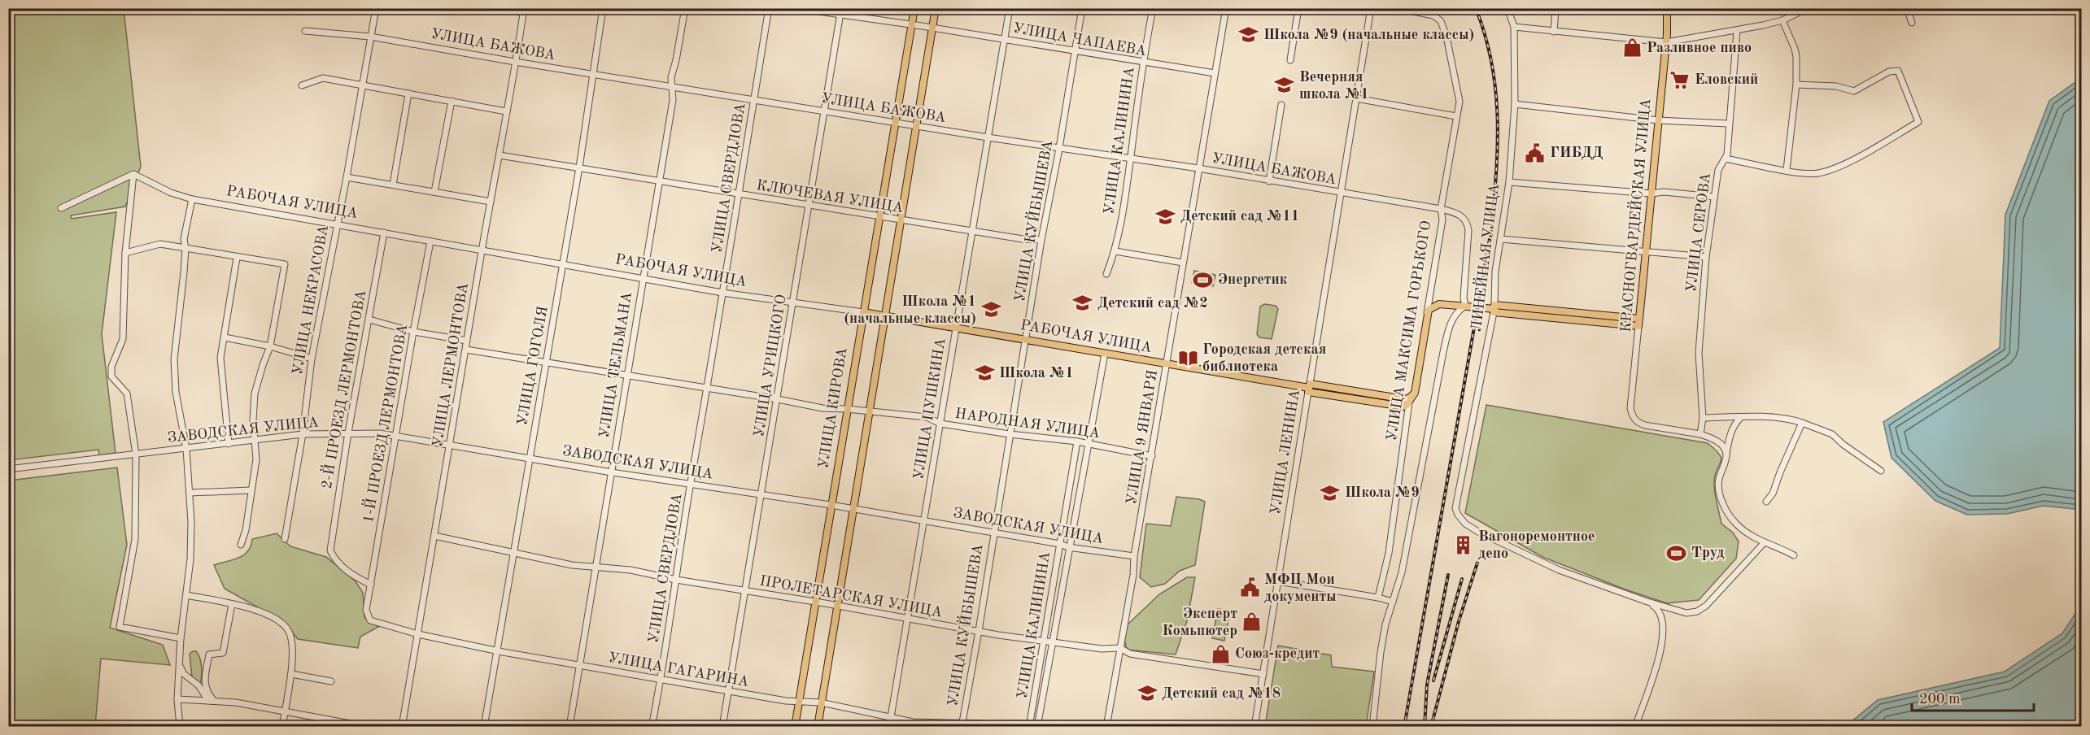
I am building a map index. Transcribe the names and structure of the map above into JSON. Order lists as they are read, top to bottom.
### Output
{
  "streets": {
    "main road": [
      "РАБОЧАЯ УЛИЦА",
      "КРАСНОГВАРДЕЙСКАЯ УЛИЦА",
      "УЛИЦА МАКСИМА ГОРЬКОГО",
      "УЛИЦА КИРОВА"
    ],
    "street": [
      "УЛИЦА ЧАПАЕВА",
      "УЛИЦА БАЖОВА",
      "УЛИЦА КАЛИНИНА",
      "УЛИЦА СВЕРДЛОВА",
      "КЛЮЧЕВАЯ УЛИЦА",
      "УЛИЦА КУЙБЫШЕВА",
      "УЛИЦА СЕРОВА",
      "ЛИНЕЙНАЯ УЛИЦА",
      "УЛИЦА НЕКРАСОВА",
      "УЛИЦА ЛЕРМОНТОВА",
      "УЛИЦА ТЕЛЬМАНА",
      "УЛИЦА ГОГОЛЯ",
      "УЛИЦА УРИЦКОГО",
      "2-Й ПРОЕЗД ЛЕРМОНТОВА",
      "УЛИЦА ПУШКИНА",
      "1-Й ПРОЕЗД ЛЕРМОНТОВА",
      "НАРОДНАЯ УЛИЦА",
      "ЗАВОДСКАЯ УЛИЦА",
      "УЛИЦА 9 ЯНВАРЯ",
      "УЛИЦА ЛЕНИНА",
      "ПРОЛЕТАРСКАЯ УЛИЦА",
      "УЛИЦА ГАГАРИНА"
    ]
  },
  "crossings": [
    ["УЛИЦА ЧАПАЕВА", "УЛИЦА КАЛИНИНА"],
    ["УЛИЦА ЧАПАЕВА", "УЛИЦА КУЙБЫШЕВА"],
    ["УЛИЦА ЧАПАЕВА", "УЛИЦА УРИЦКОГО"],
    ["УЛИЦА ЧАПАЕВА", "УЛИЦА КИРОВА"],
    ["УЛИЦА ЧАПАЕВА", "УЛИЦА ПУШКИНА"],
    ["УЛИЦА ЧАПАЕВА", "УЛИЦА 9 ЯНВАРЯ"],
    ["УЛИЦА БАЖОВА", "УЛИЦА КАЛИНИНА"],
    ["УЛИЦА БАЖОВА", "УЛИЦА СВЕРДЛОВА"],
    ["УЛИЦА БАЖОВА", "УЛИЦА КУЙБЫШЕВА"],
    ["УЛИЦА БАЖОВА", "УЛИЦА НЕКРАСОВА"],
    ["УЛИЦА БАЖОВА", "УЛИЦА МАКСИМА ГОРЬКОГО"],
    ["УЛИЦА БАЖОВА", "УЛИЦА ЛЕРМОНТОВА"],
    ["УЛИЦА БАЖОВА", "УЛИЦА ТЕЛЬМАНА"],
    ["УЛИЦА БАЖОВА", "УЛИЦА ГОГОЛЯ"],
    ["УЛИЦА БАЖОВА", "УЛИЦА УРИЦКОГО"],
    ["УЛИЦА БАЖОВА", "УЛИЦА КИРОВА"],
    ["УЛИЦА БАЖОВА", "УЛИЦА ПУШКИНА"],
    ["УЛИЦА БАЖОВА", "УЛИЦА 9 ЯНВАРЯ"],
    ["УЛИЦА БАЖОВА", "УЛИЦА ЛЕНИНА"],
    ["УЛИЦА КАЛИНИНА", "РАБОЧАЯ УЛИЦА"],
    ["УЛИЦА КАЛИНИНА", "НАРОДНАЯ УЛИЦА"],
    ["УЛИЦА КАЛИНИНА", "ЗАВОДСКАЯ УЛИЦА"],
    ["УЛИЦА КАЛИНИНА", "ПРОЛЕТАРСКАЯ УЛИЦА"],
    ["УЛИЦА СВЕРДЛОВА", "КЛЮЧЕВАЯ УЛИЦА"],
    ["УЛИЦА СВЕРДЛОВА", "РАБОЧАЯ УЛИЦА"],
    ["УЛИЦА СВЕРДЛОВА", "НАРОДНАЯ УЛИЦА"],
    ["УЛИЦА СВЕРДЛОВА", "ЗАВОДСКАЯ УЛИЦА"],
    ["УЛИЦА СВЕРДЛОВА", "ПРОЛЕТАРСКАЯ УЛИЦА"],
    ["УЛИЦА СВЕРДЛОВА", "УЛИЦА ГАГАРИНА"],
    ["КЛЮЧЕВАЯ УЛИЦА", "УЛИЦА КУЙБЫШЕВА"],
    ["КЛЮЧЕВАЯ УЛИЦА", "УЛИЦА ЛЕРМОНТОВА"],
    ["КЛЮЧЕВАЯ УЛИЦА", "УЛИЦА ТЕЛЬМАНА"],
    ["КЛЮЧЕВАЯ УЛИЦА", "УЛИЦА ГОГОЛЯ"],
    ["КЛЮЧЕВАЯ УЛИЦА", "УЛИЦА УРИЦКОГО"],
    ["КЛЮЧЕВАЯ УЛИЦА", "УЛИЦА КИРОВА"],
    ["КЛЮЧЕВАЯ УЛИЦА", "УЛИЦА ПУШКИНА"],
    ["РАБОЧАЯ УЛИЦА", "УЛИЦА КУЙБЫШЕВА"],
    ["РАБОЧАЯ УЛИЦА", "УЛИЦА НЕКРАСОВА"],
    ["РАБОЧАЯ УЛИЦА", "УЛИЦА МАКСИМА ГОРЬКОГО"],
    ["РАБОЧАЯ УЛИЦА", "УЛИЦА ЛЕРМОНТОВА"],
    ["РАБОЧАЯ УЛИЦА", "УЛИЦА ТЕЛЬМАНА"],
    ["РАБОЧАЯ УЛИЦА", "УЛИЦА ГОГОЛЯ"],
    ["РАБОЧАЯ УЛИЦА", "УЛИЦА УРИЦКОГО"],
    ["РАБОЧАЯ УЛИЦА", "2-Й ПРОЕЗД ЛЕРМОНТОВА"],
    ["РАБОЧАЯ УЛИЦА", "УЛИЦА КИРОВА"],
    ["РАБОЧАЯ УЛИЦА", "УЛИЦА ПУШКИНА"],
    ["РАБОЧАЯ УЛИЦА", "1-Й ПРОЕЗД ЛЕРМОНТОВА"],
    ["РАБОЧАЯ УЛИЦА", "УЛИЦА 9 ЯНВАРЯ"],
    ["РАБОЧАЯ УЛИЦА", "УЛИЦА ЛЕНИНА"],
    ["КРАСНОГВАРДЕЙСКАЯ УЛИЦА", "УЛИЦА СЕРОВА"],
    ["УЛИЦА КУЙБЫШЕВА", "НАРОДНАЯ УЛИЦА"],
    ["УЛИЦА КУЙБЫШЕВА", "ЗАВОДСКАЯ УЛИЦА"],
    ["УЛИЦА КУЙБЫШЕВА", "ПРОЛЕТАРСКАЯ УЛИЦА"],
    ["УЛИЦА КУЙБЫШЕВА", "УЛИЦА ГАГАРИНА"],
    ["УЛИЦА НЕКРАСОВА", "ЗАВОДСКАЯ УЛИЦА"],
    ["УЛИЦА ЛЕРМОНТОВА", "НАРОДНАЯ УЛИЦА"],
    ["УЛИЦА ЛЕРМОНТОВА", "ЗАВОДСКАЯ УЛИЦА"],
    ["УЛИЦА ЛЕРМОНТОВА", "ПРОЛЕТАРСКАЯ УЛИЦА"],
    ["УЛИЦА ЛЕРМОНТОВА", "УЛИЦА ГАГАРИНА"],
    ["УЛИЦА ТЕЛЬМАНА", "НАРОДНАЯ УЛИЦА"],
    ["УЛИЦА ТЕЛЬМАНА", "ЗАВОДСКАЯ УЛИЦА"],
    ["УЛИЦА ТЕЛЬМАНА", "ПРОЛЕТАРСКАЯ УЛИЦА"],
    ["УЛИЦА ТЕЛЬМАНА", "УЛИЦА ГАГАРИНА"],
    ["УЛИЦА ГОГОЛЯ", "НАРОДНАЯ УЛИЦА"],
    ["УЛИЦА ГОГОЛЯ", "ЗАВОДСКАЯ УЛИЦА"],
    ["УЛИЦА ГОГОЛЯ", "ПРОЛЕТАРСКАЯ УЛИЦА"],
    ["УЛИЦА ГОГОЛЯ", "УЛИЦА ГАГАРИНА"],
    ["УЛИЦА УРИЦКОГО", "НАРОДНАЯ УЛИЦА"],
    ["УЛИЦА УРИЦКОГО", "ЗАВОДСКАЯ УЛИЦА"],
    ["УЛИЦА УРИЦКОГО", "ПРОЛЕТАРСКАЯ УЛИЦА"],
    ["УЛИЦА УРИЦКОГО", "УЛИЦА ГАГАРИНА"],
    ["2-Й ПРОЕЗД ЛЕРМОНТОВА", "1-Й ПРОЕЗД ЛЕРМОНТОВА"],
    ["2-Й ПРОЕЗД ЛЕРМОНТОВА", "ЗАВОДСКАЯ УЛИЦА"],
    ["УЛИЦА КИРОВА", "НАРОДНАЯ УЛИЦА"],
    ["УЛИЦА КИРОВА", "ЗАВОДСКАЯ УЛИЦА"],
    ["УЛИЦА КИРОВА", "ПРОЛЕТАРСКАЯ УЛИЦА"],
    ["УЛИЦА КИРОВА", "УЛИЦА ГАГАРИНА"],
    ["УЛИЦА ПУШКИНА", "НАРОДНАЯ УЛИЦА"],
    ["УЛИЦА ПУШКИНА", "ЗАВОДСКАЯ УЛИЦА"],
    ["УЛИЦА ПУШКИНА", "ПРОЛЕТАРСКАЯ УЛИЦА"],
    ["УЛИЦА ПУШКИНА", "УЛИЦА ГАГАРИНА"],
    ["1-Й ПРОЕЗД ЛЕРМОНТОВА", "ЗАВОДСКАЯ УЛИЦА"],
    ["1-Й ПРОЕЗД ЛЕРМОНТОВА", "УЛИЦА ГАГАРИНА"],
    ["НАРОДНАЯ УЛИЦА", "УЛИЦА 9 ЯНВАРЯ"],
    ["ЗАВОДСКАЯ УЛИЦА", "УЛИЦА 9 ЯНВАРЯ"],
    ["УЛИЦА 9 ЯНВАРЯ", "ПРОЛЕТАРСКАЯ УЛИЦА"],
    ["УЛИЦА ЛЕНИНА", "ПРОЛЕТАРСКАЯ УЛИЦА"]
  ],
  "places": {
    "school or university": [
      "Школа №9 (начальные классы)",
      "Вечерняя школа №1",
      "Детский сад №11",
      "Детский сад №2",
      "Школа №1 (начальные классы)",
      "Школа №1",
      "Школа №9",
      "Детский сад №18"
    ],
    "shop": ["Разливное пиво", "Эксперт Комьпютер", "Союз-кредит"],
    "supermarket": ["Еловский"],
    "public building": ["ГИБДД", "МФЦ Мои документы"],
    "sports": ["Энергетик", "Труд"],
    "library": ["Городская детская библиотека"],
    "building": ["Вагоноремонтное депо"]
  },
  "scale_bar": "200 m"
}
